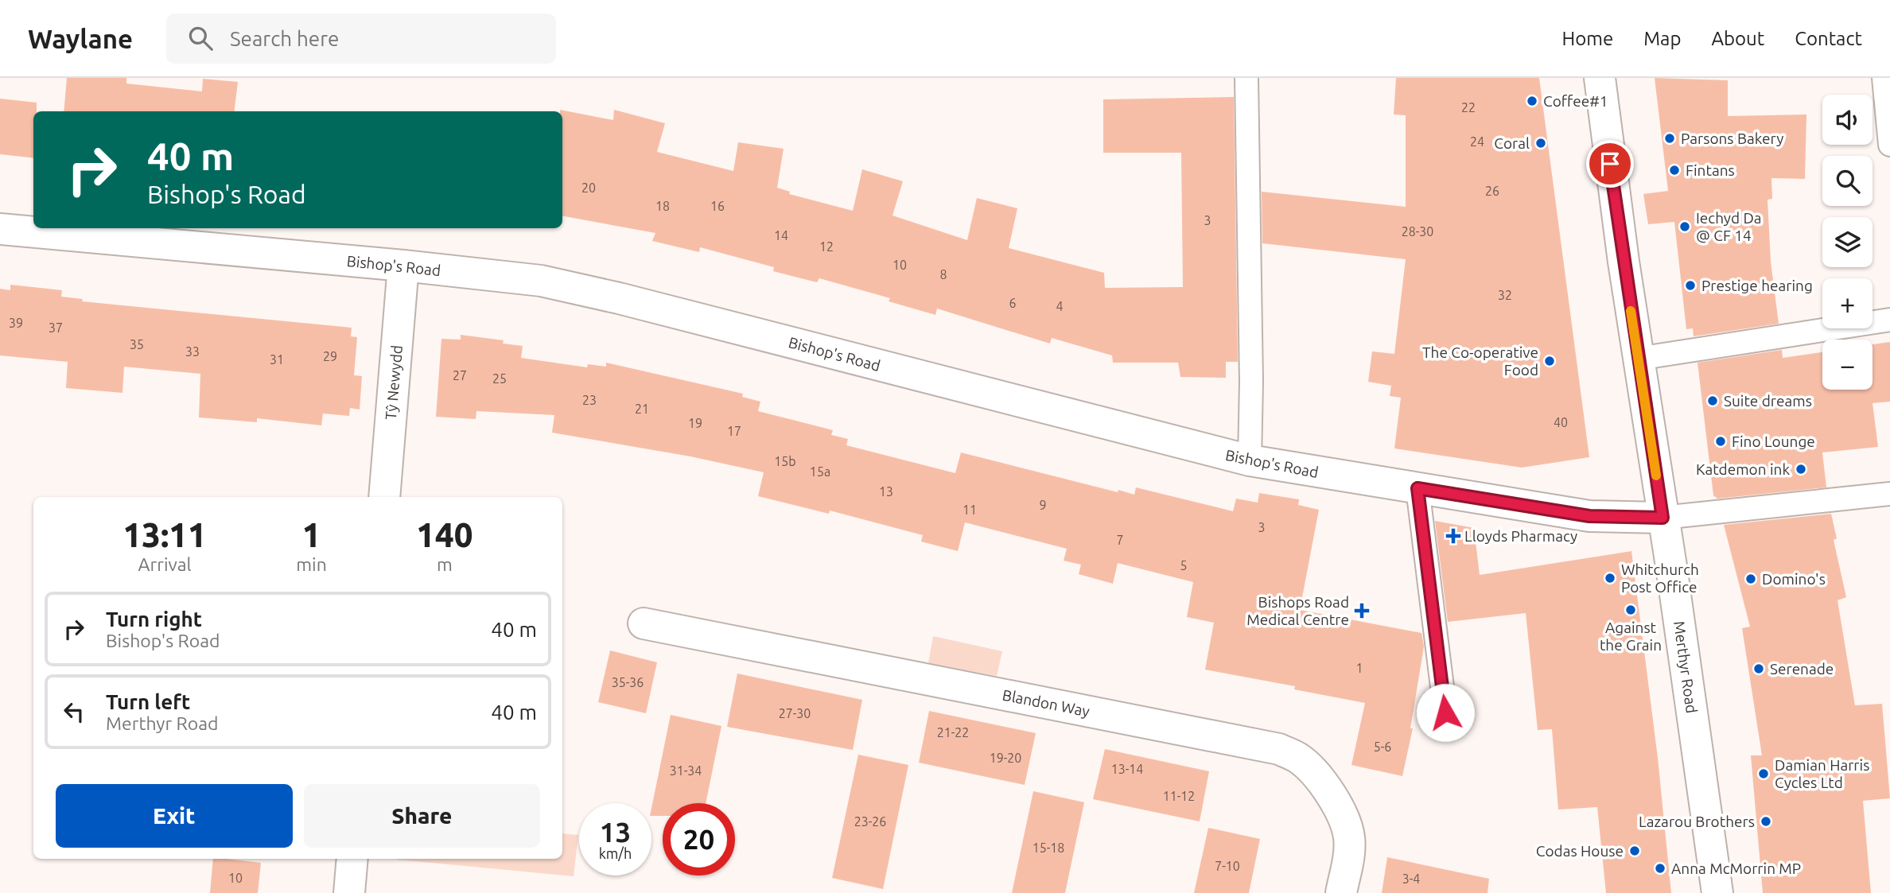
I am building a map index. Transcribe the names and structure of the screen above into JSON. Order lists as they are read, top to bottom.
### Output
{
  "streets": {
    "street": [
      "Bishop's Road",
      "Tŷ Newydd",
      "Merthyr Road",
      "Blandon Way"
    ]
  },
  "crossings": [
    ["Bishop's Road", "Tŷ Newydd"],
    ["Bishop's Road", "Merthyr Road"]
  ],
  "places": {
    "other": [
      "Coffee#1",
      "Parsons Bakery",
      "Coral",
      "Fintans",
      "Iechyd Da @ CF 14",
      "Prestige hearing",
      "The Co-operative Food",
      "Suite dreams",
      "Fino Lounge",
      "Katdemon ink",
      "Whitchurch Post Office",
      "Domino's",
      "Against the Grain",
      "Serenade",
      "Damian Harris Cycles Ltd",
      "Lazarou Brothers",
      "Codas House",
      "Anna McMorrin MP"
    ],
    "health": ["Lloyds Pharmacy", "Bishops Road Medical Centre"]
  },
  "house_numbers": [
    "22",
    "24",
    "20",
    "26",
    "18",
    "16",
    "3",
    "28-30",
    "14",
    "12",
    "10",
    "8",
    "32",
    "6",
    "4",
    "39",
    "37",
    "35",
    "33",
    "29",
    "31",
    "27",
    "25",
    "23",
    "21",
    "40",
    "19",
    "17",
    "15b",
    "15a",
    "13",
    "9",
    "11",
    "3",
    "7",
    "5",
    "1",
    "35-36",
    "27-30",
    "21-22",
    "5-6",
    "19-20",
    "13-14",
    "31-34",
    "11-12",
    "23-26",
    "15-18",
    "7-10",
    "10",
    "3-4"
  ],
  "page": {
    "header": "Waylane",
    "search": "Search here",
    "nav": [
      "Home",
      "Map",
      "About",
      "Contact"
    ],
    "map_buttons": ["+", "−"],
    "turn": ["40 m", "Bishop's Road"],
    "eta": [
      "13:11",
      "Arrival",
      "1",
      "min",
      "140",
      "m"
    ],
    "list": [
      {
        "name": "Turn right",
        "note": "Bishop's Road",
        "value": "40 m"
      },
      {
        "name": "Turn left",
        "note": "Merthyr Road",
        "value": "40 m"
      }
    ],
    "buttons": ["Exit", "Share"],
    "speed": "13 km/h",
    "limit": "20"
  }
}
